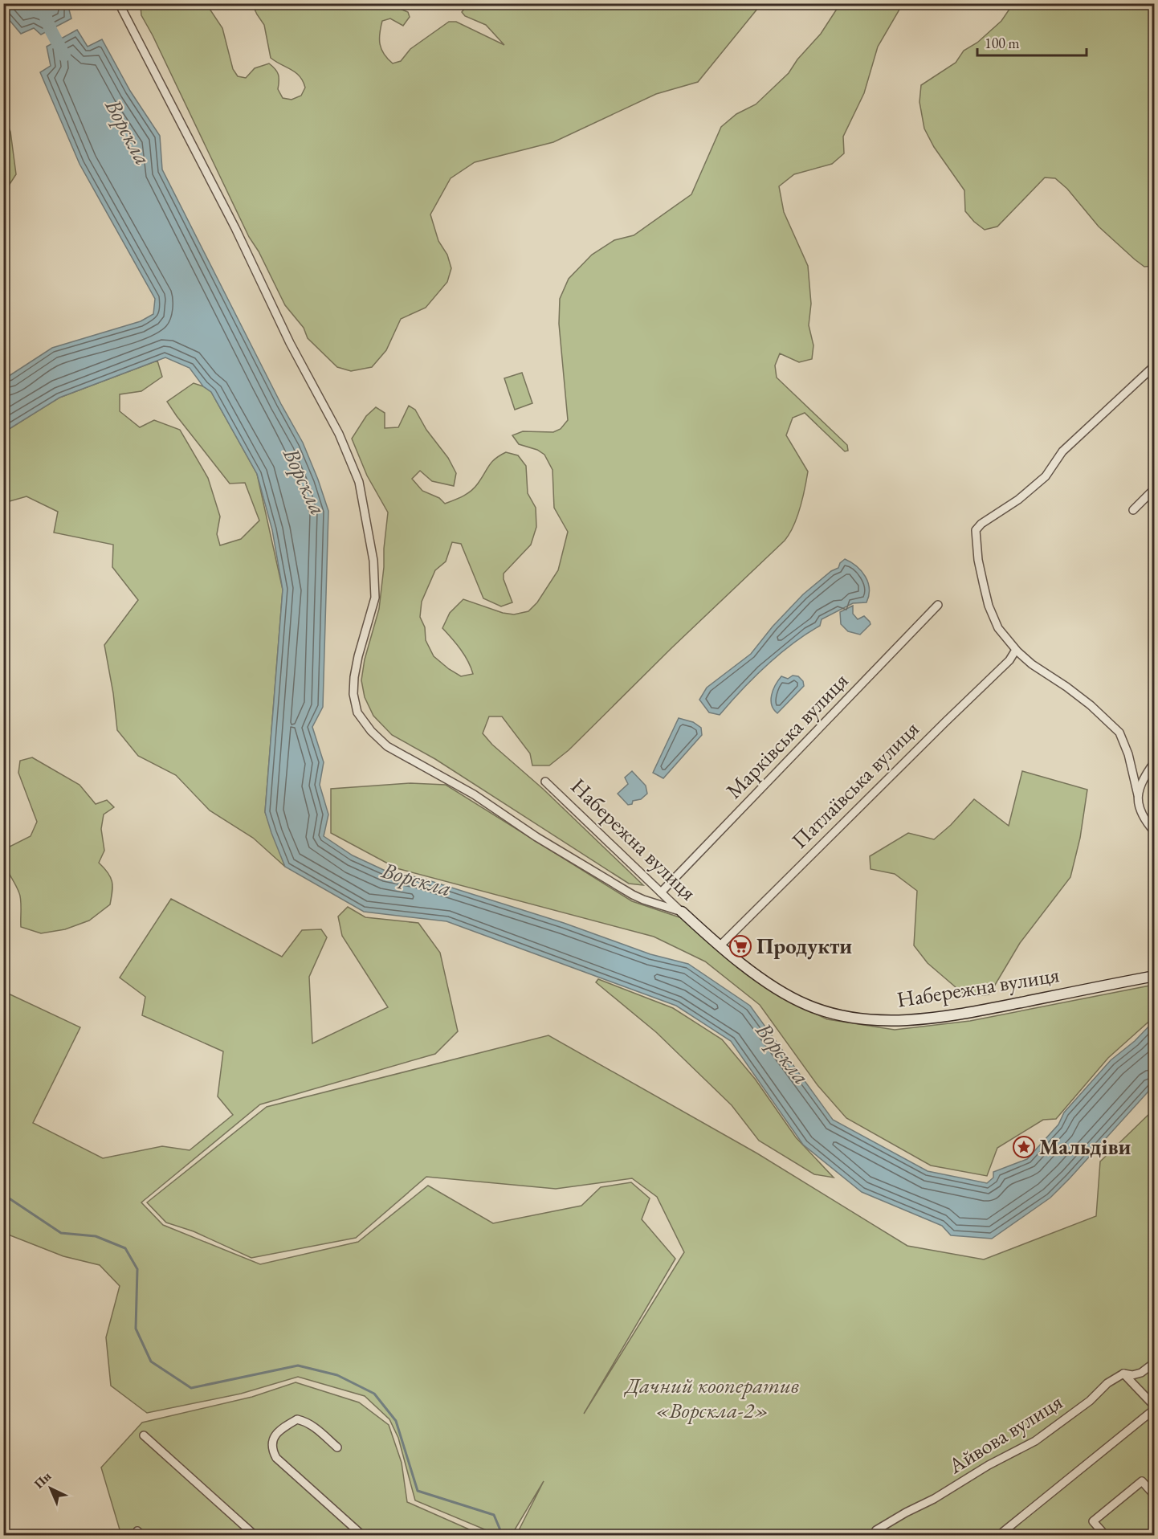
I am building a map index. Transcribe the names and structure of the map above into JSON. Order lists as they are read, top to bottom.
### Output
{
  "streets": {
    "street": [
      "Марківська вулиця",
      "Патлаївська вулиця",
      "Набережна вулиця",
      "Айвова вулиця"
    ]
  },
  "crossings": [
    ["Марківська вулиця", "Набережна вулиця"],
    ["Патлаївська вулиця", "Набережна вулиця"]
  ],
  "water": ["Ворскла"],
  "parks": ["Дачний кооператив «Ворскла-2»"],
  "places": {
    "supermarket": ["Продукти"],
    "place": ["Мальдіви"]
  },
  "scale_bar": "100 m",
  "north": "top left"
}
